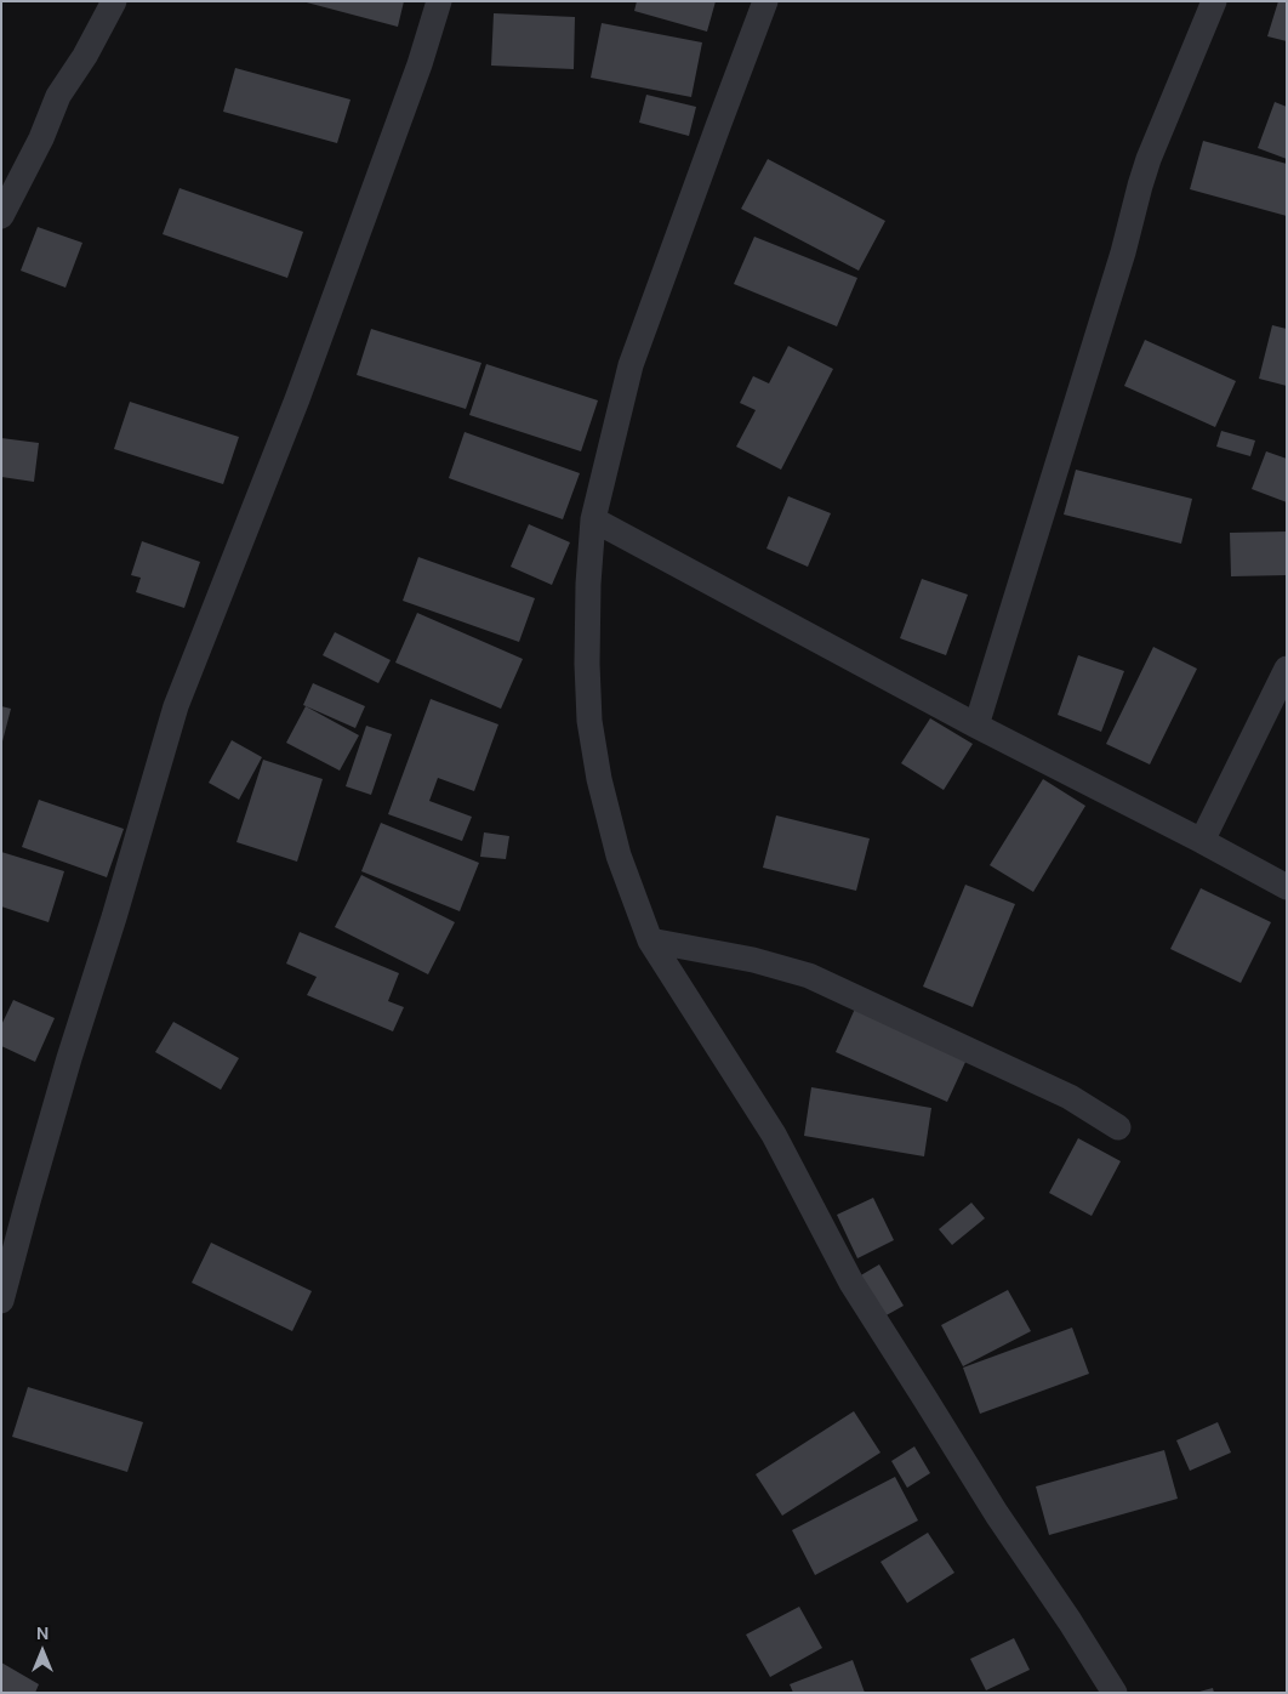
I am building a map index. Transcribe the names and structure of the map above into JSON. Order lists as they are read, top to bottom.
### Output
{
  "north": "top"
}
